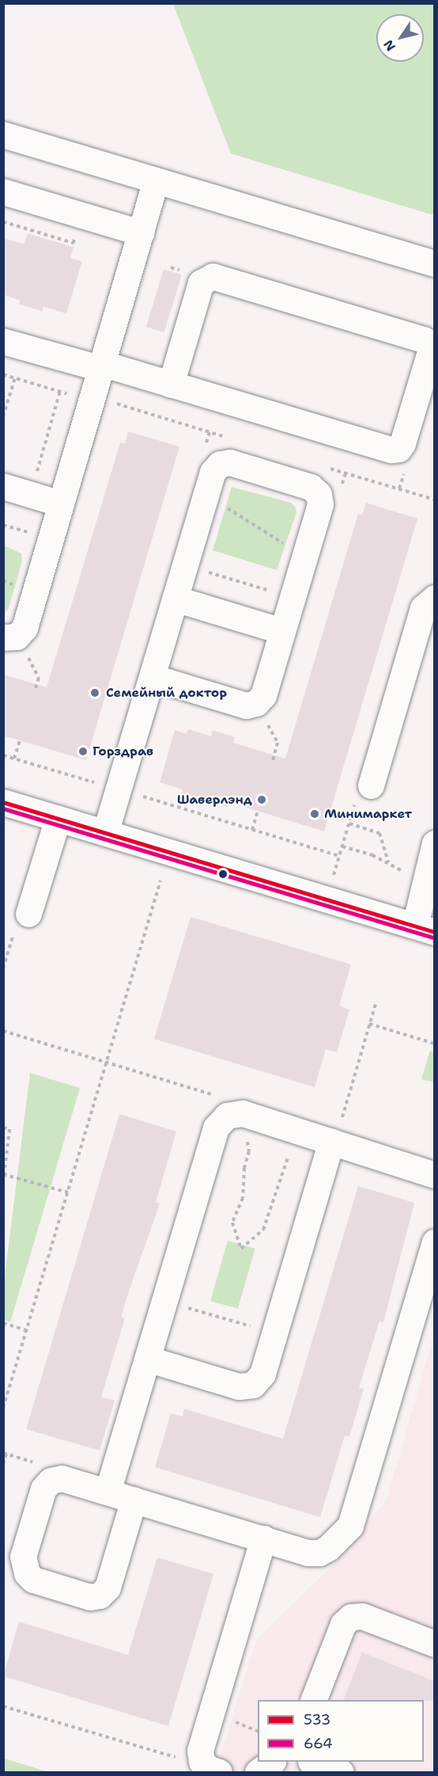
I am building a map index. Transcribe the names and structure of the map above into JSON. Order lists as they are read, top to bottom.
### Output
{
  "places": [
    "Семейный доктор",
    "Горздрав",
    "Шаверлэнд",
    "Минимаркет"
  ],
  "lines": ["transit line 533", "transit line 664"],
  "legend": ["533", "664"],
  "north": "bottom left"
}
